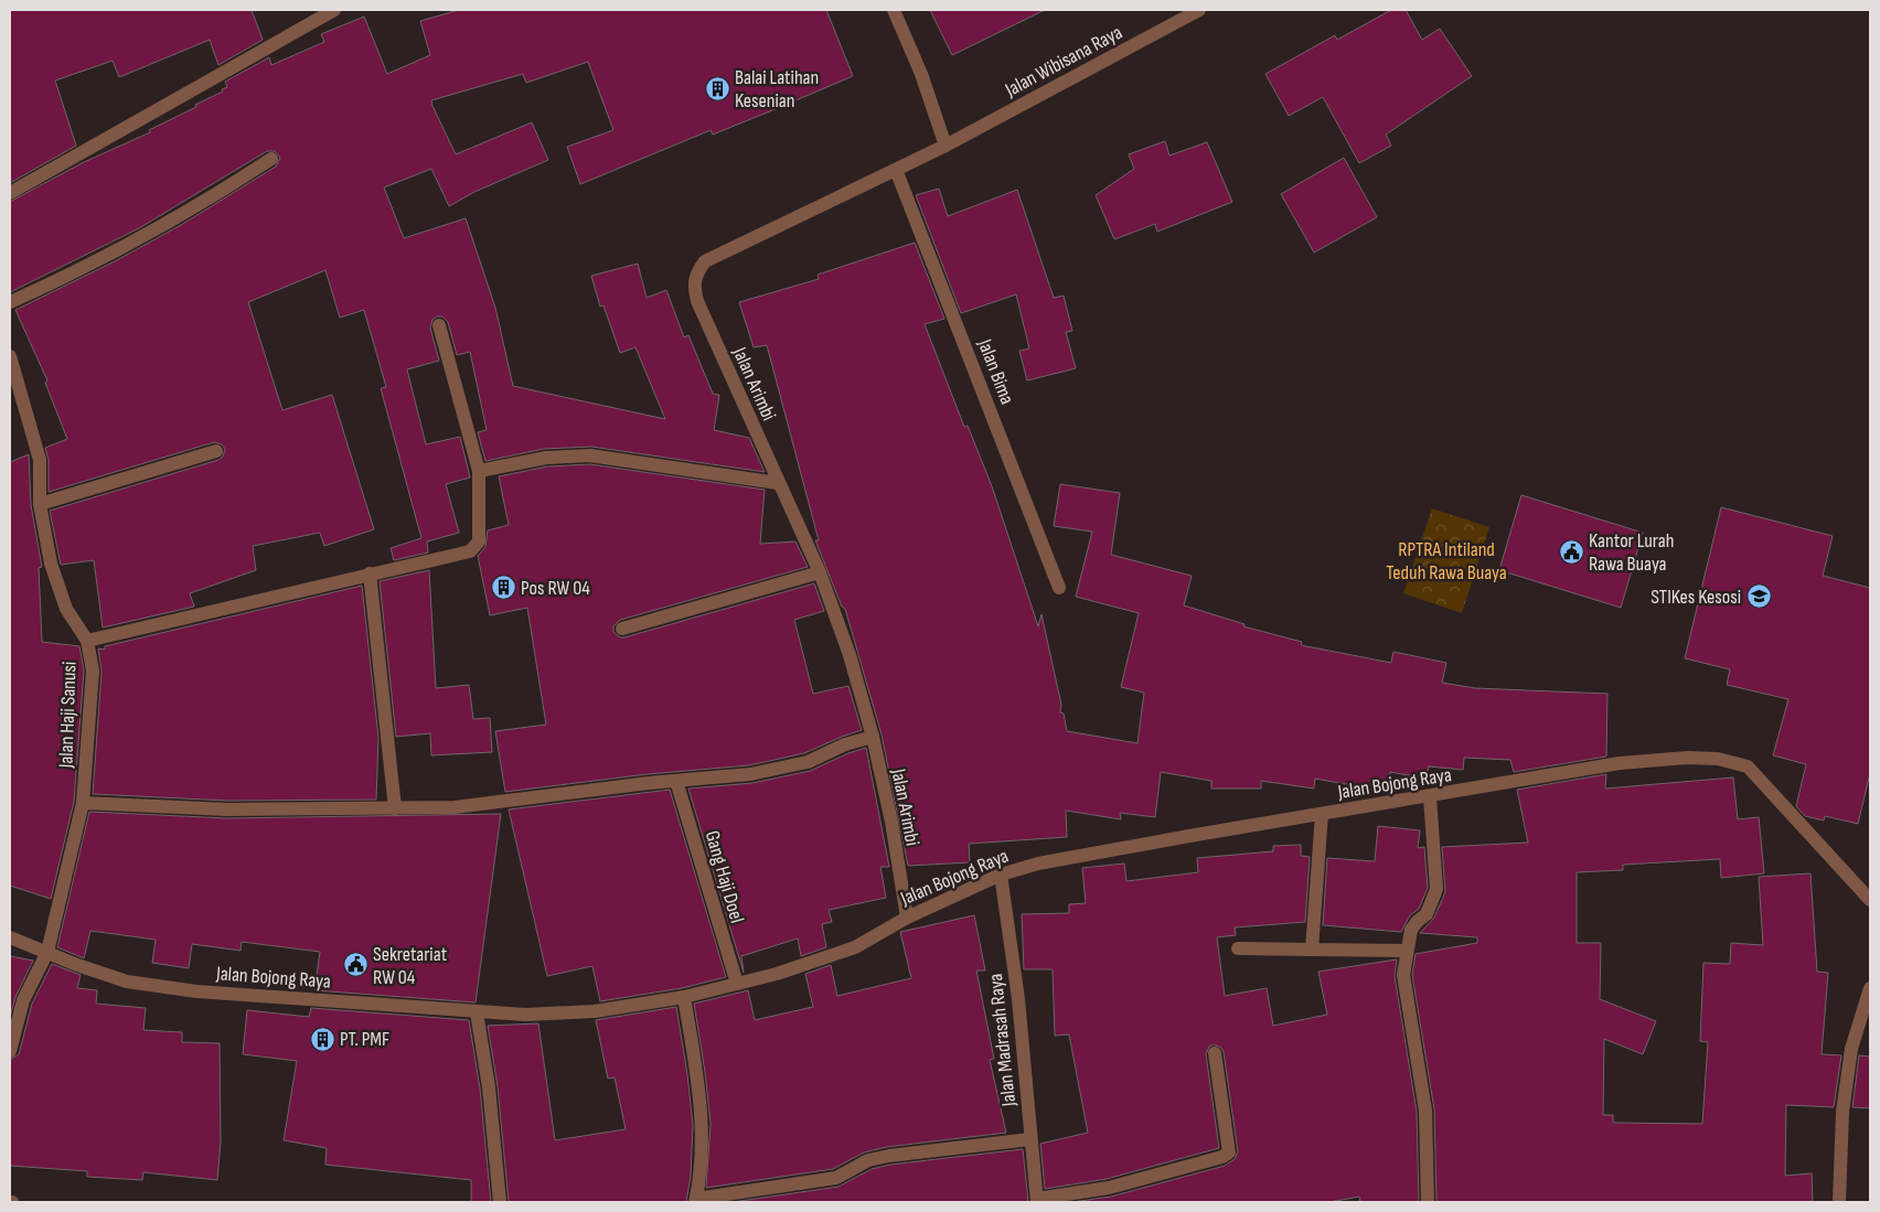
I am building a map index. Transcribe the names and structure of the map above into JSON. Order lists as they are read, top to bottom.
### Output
{
  "streets": {
    "street": [
      "Jalan Wibisana Raya",
      "Jalan Bima",
      "Jalan Arimbi",
      "Jalan Haji Sanusi",
      "Jalan Bojong Raya",
      "Gang Haji Doel",
      "Jalan Madrasah Raya"
    ]
  },
  "crossings": [
    ["Jalan Wibisana Raya", "Jalan Arimbi"],
    ["Jalan Bima", "Jalan Arimbi"],
    ["Jalan Arimbi", "Jalan Bojong Raya"],
    ["Jalan Haji Sanusi", "Jalan Bojong Raya"],
    ["Jalan Bojong Raya", "Gang Haji Doel"],
    ["Jalan Bojong Raya", "Jalan Madrasah Raya"]
  ],
  "parks": ["RPTRA Intiland Teduh Rawa Buaya"],
  "places": {
    "building": ["Balai Latihan Kesenian", "Pos RW 04", "PT. PMF"],
    "public building": ["Kantor Lurah Rawa Buaya", "Sekretariat RW 04"],
    "school or university": ["STIKes Kesosi"]
  }
}
